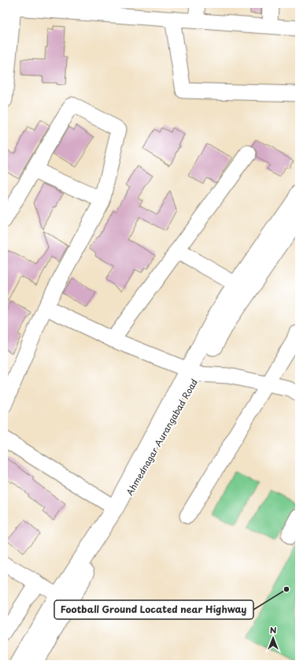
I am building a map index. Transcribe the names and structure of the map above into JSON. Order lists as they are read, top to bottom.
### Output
{
  "streets": {
    "highway": ["Ahmednagar Aurangabad Road"]
  },
  "places": ["Football Ground Located near Highway"],
  "north": "top"
}
